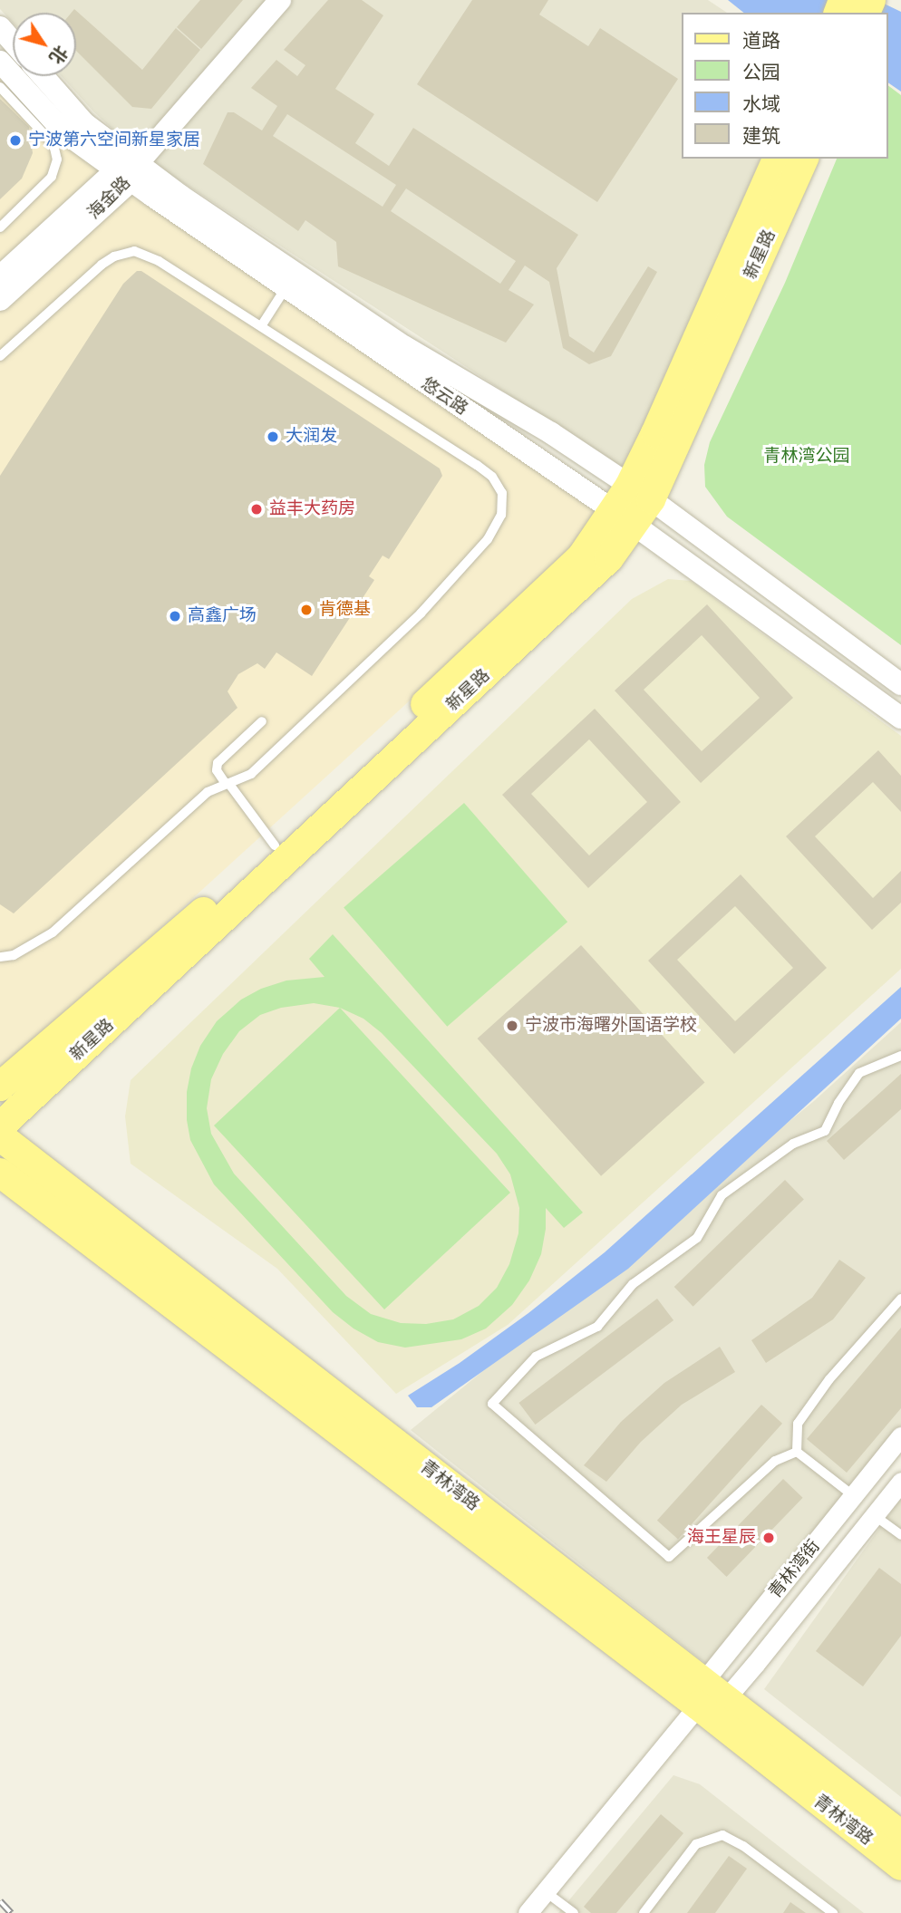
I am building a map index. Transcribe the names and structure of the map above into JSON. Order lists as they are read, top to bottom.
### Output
{
  "streets": {
    "main road": ["新星路", "青林湾路"],
    "street": ["海金路", "悠云路", "青林湾街"]
  },
  "crossings": [
    ["海金路", "悠云路"],
    ["新星路", "悠云路"],
    ["青林湾路", "青林湾街"]
  ],
  "parks": ["青林湾公园"],
  "places": [
    "宁波第六空间新星家居",
    "大润发",
    "益丰大药房",
    "肯德基",
    "高鑫广场",
    "宁波市海曙外国语学校",
    "海王星辰"
  ],
  "legend": [
    "道路",
    "公园",
    "水域",
    "建筑"
  ],
  "north": "bottom right"
}
